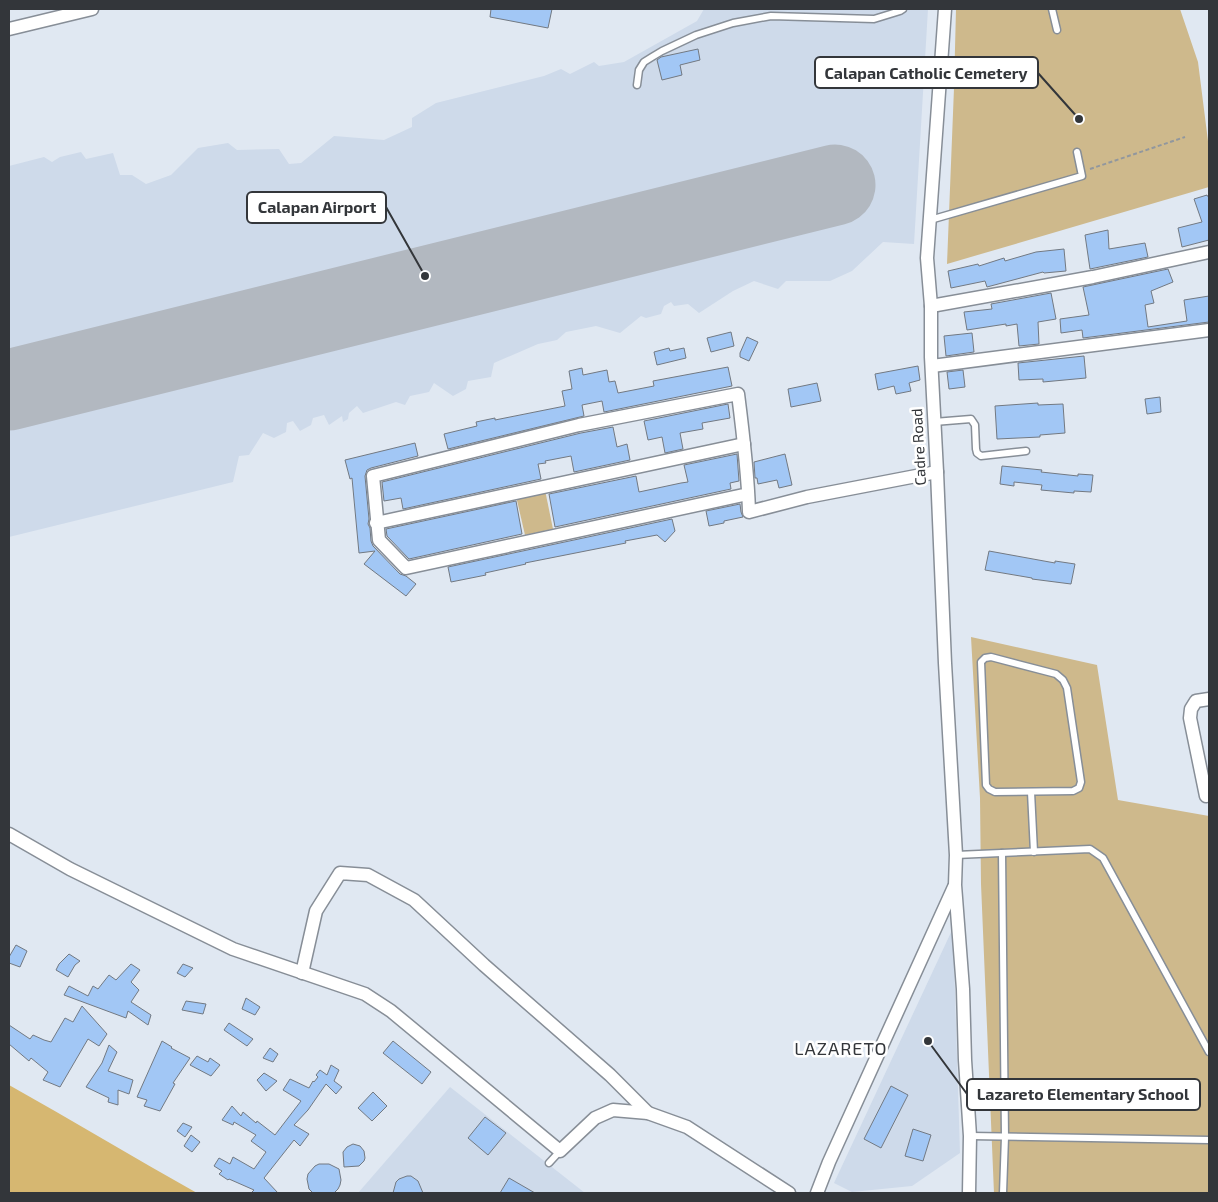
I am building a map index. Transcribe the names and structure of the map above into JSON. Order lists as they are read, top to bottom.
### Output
{
  "streets": {
    "street": ["Cadre Road"]
  },
  "districts": ["LAZARETO"],
  "places": ["Calapan Catholic Cemetery", "Calapan Airport", "Lazareto Elementary School"]
}
